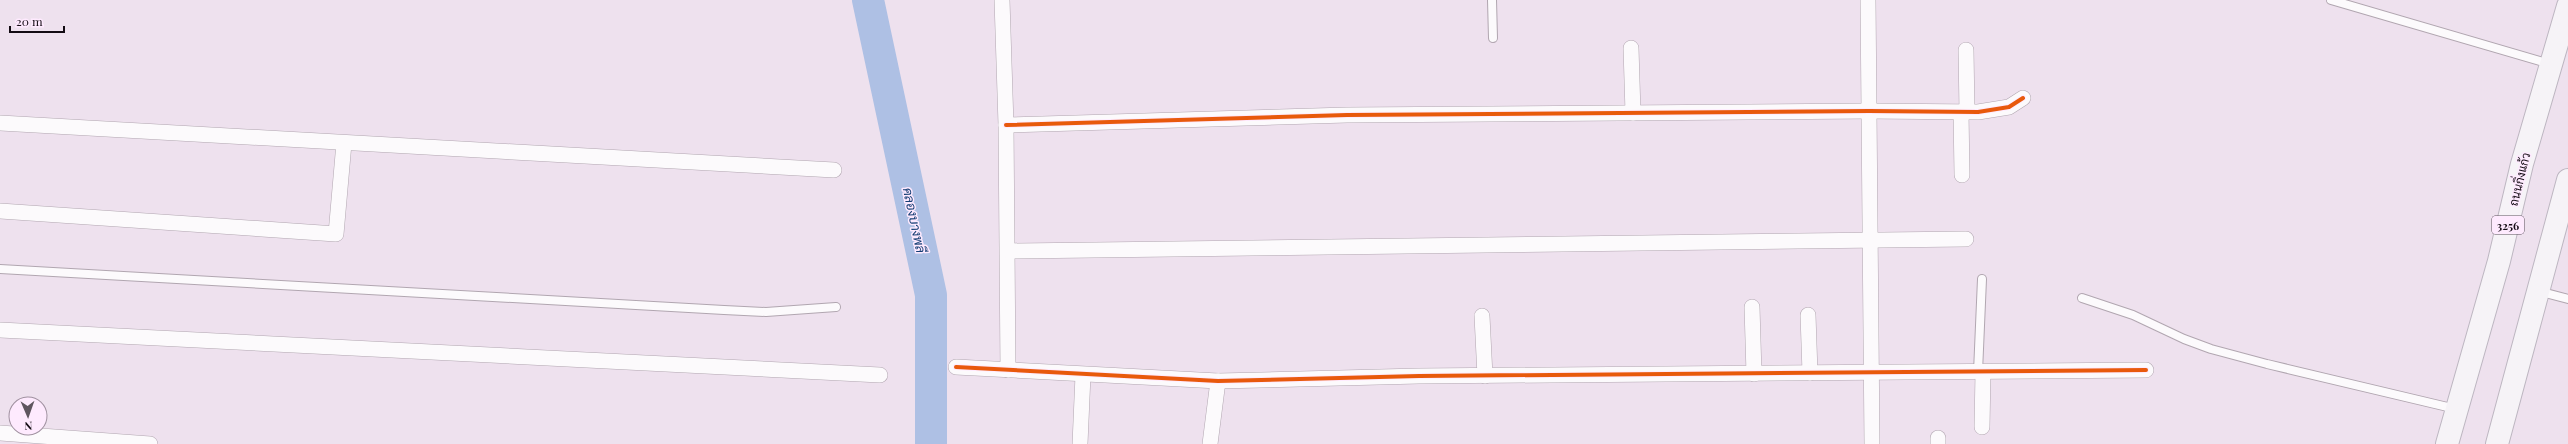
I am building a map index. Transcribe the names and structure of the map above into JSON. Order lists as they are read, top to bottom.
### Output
{
  "streets": {
    "main road": ["ถนนกิ่งแก้ว", "3256"]
  },
  "water": ["คลองบางพลี"],
  "scale_bar": "20 m",
  "north": "bottom"
}
